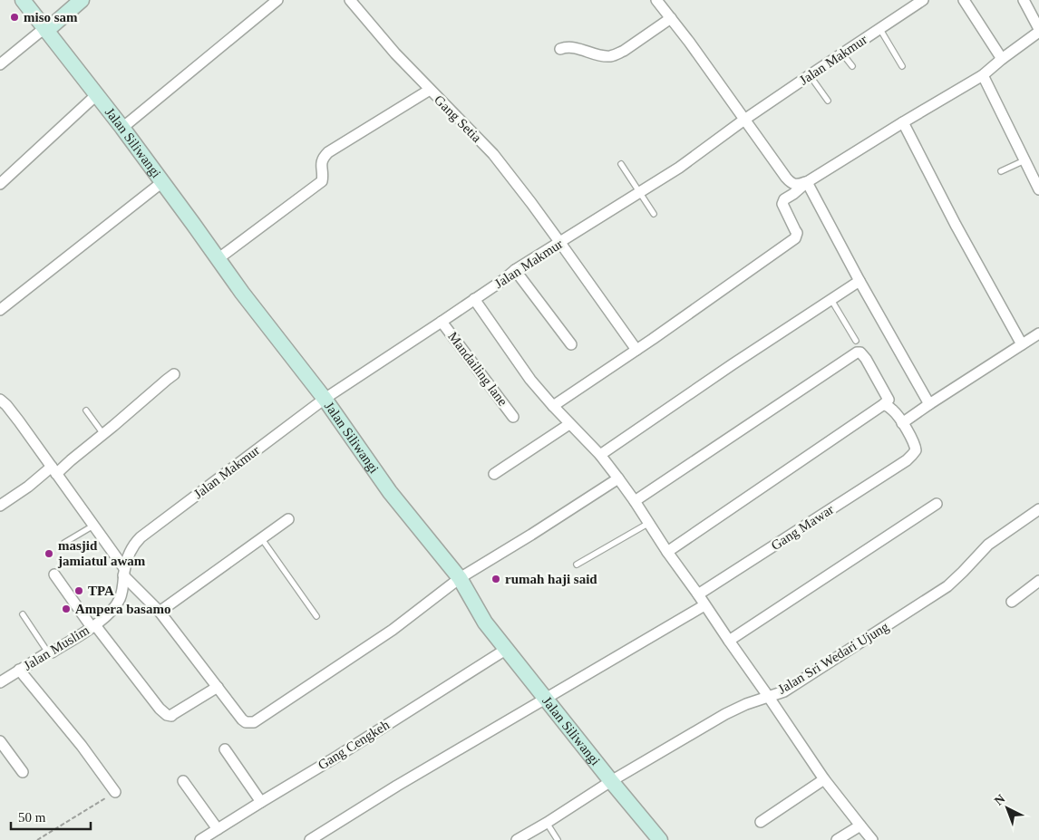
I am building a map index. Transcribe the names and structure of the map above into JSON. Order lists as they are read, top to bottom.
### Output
{
  "streets": {
    "street": [
      "Jalan Makmur",
      "Gang Setia",
      "Jalan Siliwangi",
      "Mandailing lane",
      "Gang Mawar",
      "Jalan Muslim",
      "Jalan Sri Wedari Ujung",
      "Gang Cengkeh"
    ]
  },
  "crossings": [
    ["Jalan Makmur", "Gang Setia"],
    ["Jalan Makmur", "Jalan Siliwangi"],
    ["Jalan Makmur", "Mandailing lane"],
    ["Jalan Makmur", "Jalan Muslim"],
    ["Jalan Siliwangi", "Jalan Sri Wedari Ujung"],
    ["Jalan Siliwangi", "Gang Cengkeh"]
  ],
  "places": [
    "miso sam",
    "masjid jamiatul awam",
    "rumah haji said",
    "TPA",
    "Ampera basamo"
  ],
  "scale_bar": "50 m",
  "north": "top left"
}
